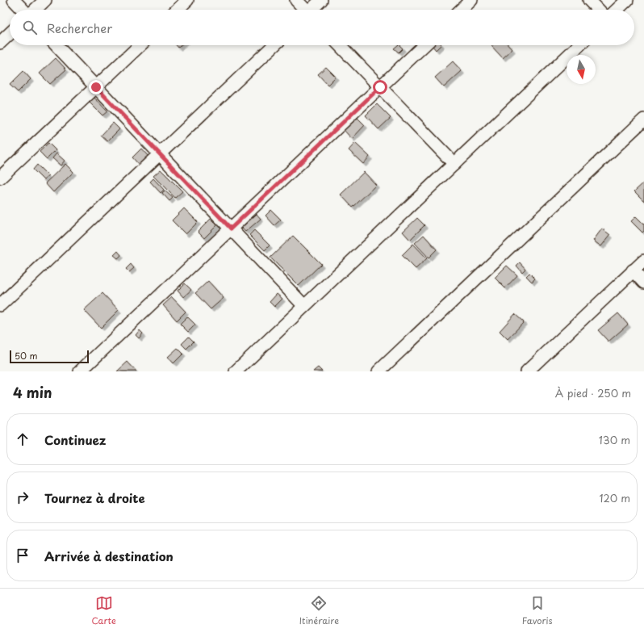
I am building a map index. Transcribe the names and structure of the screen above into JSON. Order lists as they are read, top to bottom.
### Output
{
  "scale_bar": "50 m",
  "north": "bottom",
  "page": {
    "search": "Rechercher",
    "scale": "50 m",
    "heading": ["4 min", "À pied · 250 m"],
    "list": [
      ["Continuez", "130 m"],
      ["Tournez à droite", "120 m"],
      "Arrivée à destination"
    ],
    "nav": ["Carte", "Itinéraire", "Favoris"]
  }
}
